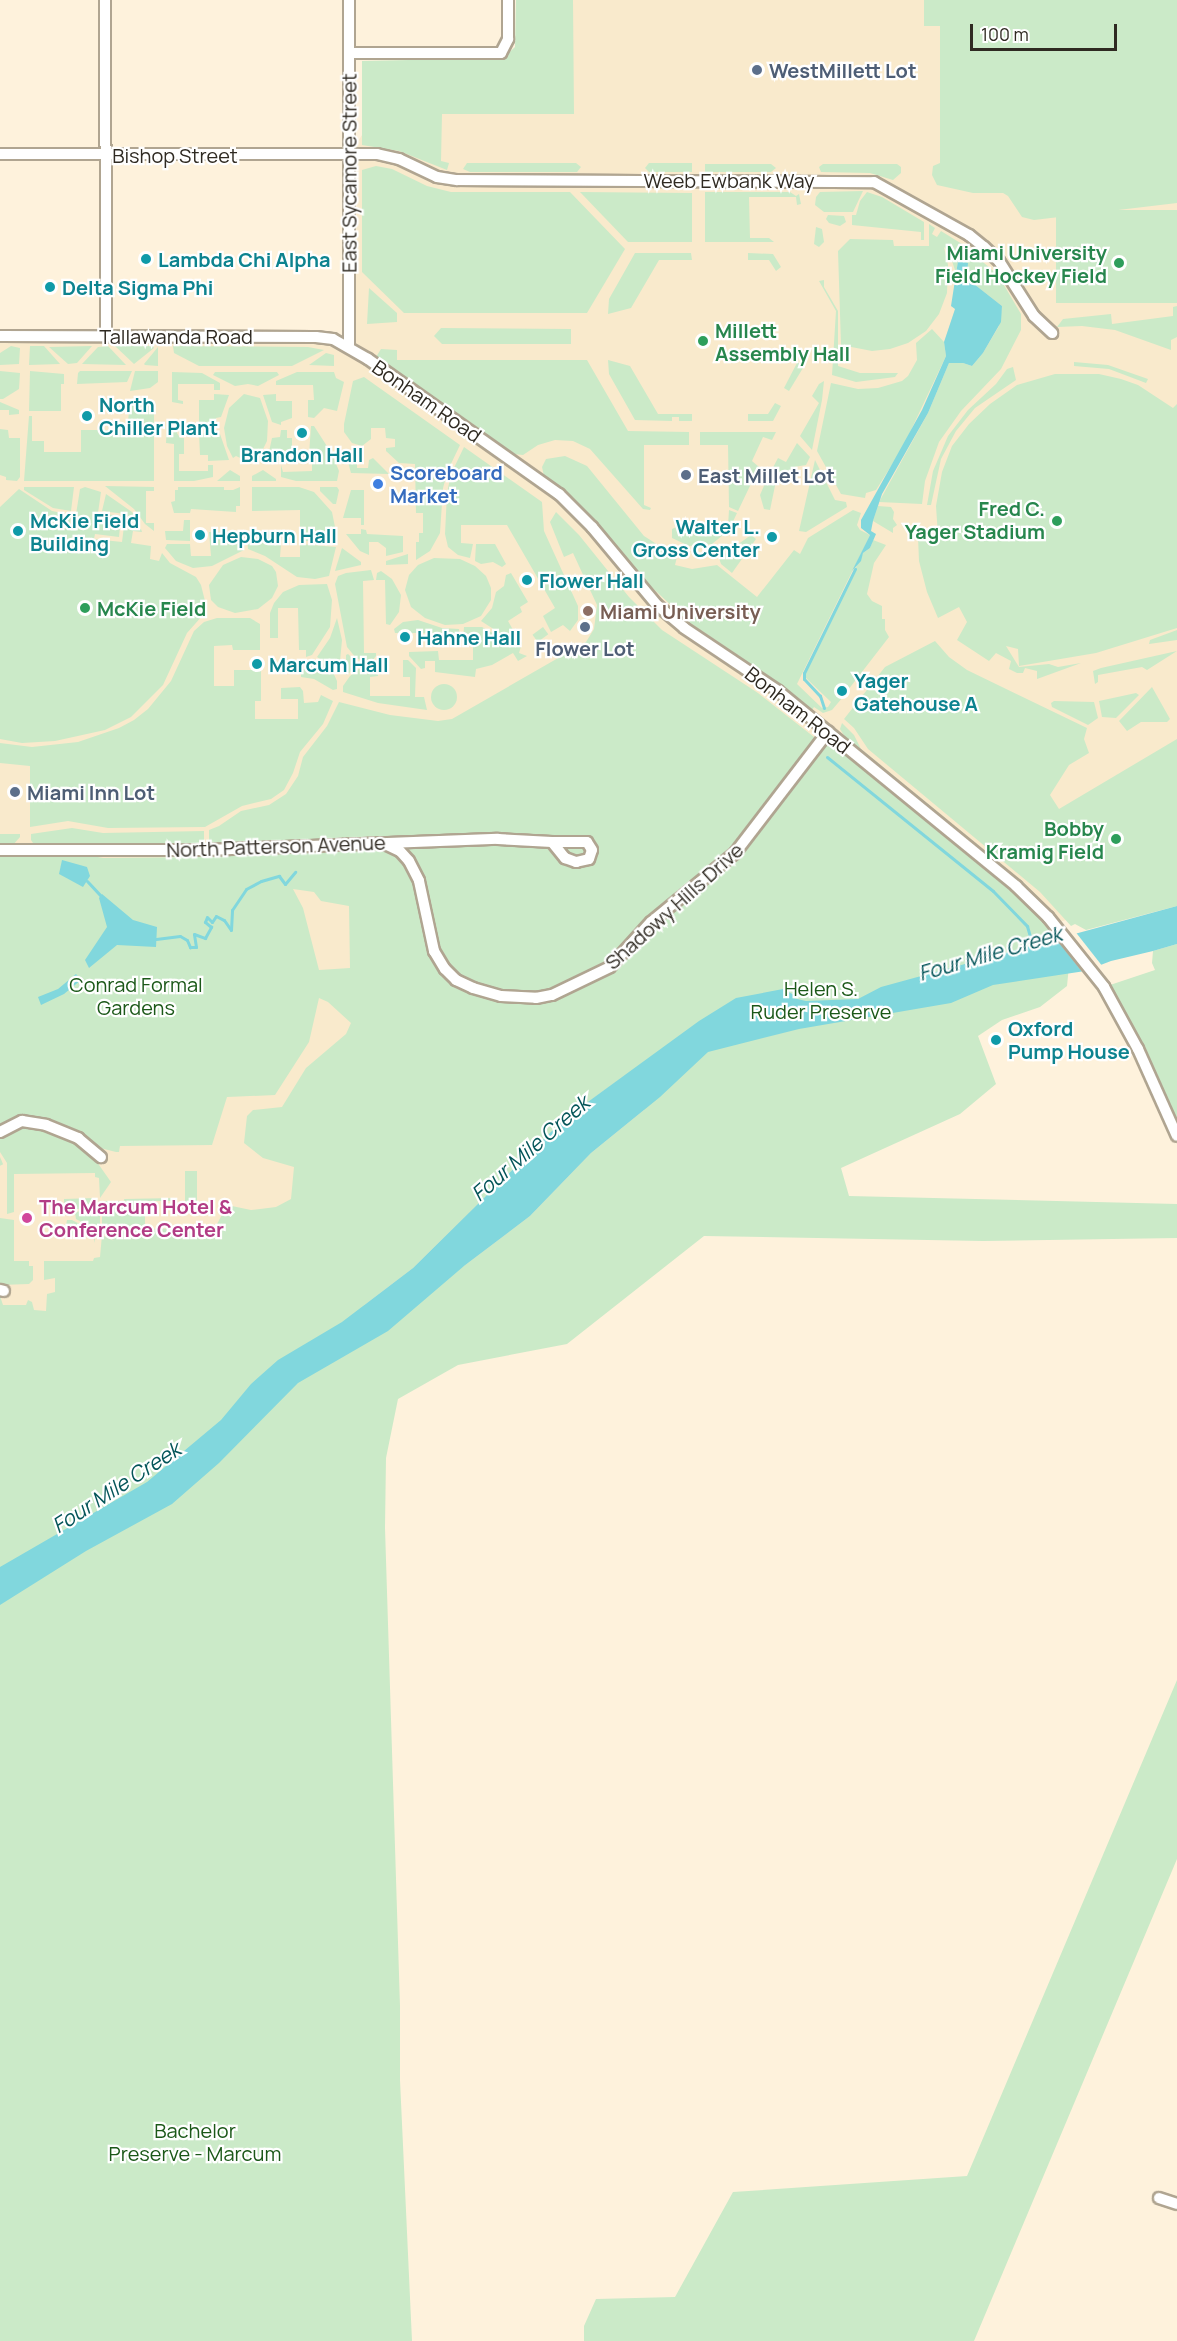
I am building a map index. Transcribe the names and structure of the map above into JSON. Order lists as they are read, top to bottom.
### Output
{
  "streets": {
    "street": [
      "Bishop Street",
      "East Sycamore Street",
      "Weeb Ewbank Way",
      "Tallawanda Road",
      "Bonham Road",
      "North Patterson Avenue",
      "Shadowy Hills Drive"
    ]
  },
  "crossings": [
    ["Bishop Street", "East Sycamore Street"],
    ["Bishop Street", "Weeb Ewbank Way"],
    ["East Sycamore Street", "Weeb Ewbank Way"],
    ["East Sycamore Street", "Tallawanda Road"],
    ["East Sycamore Street", "Bonham Road"],
    ["Tallawanda Road", "Bonham Road"],
    ["Bonham Road", "Shadowy Hills Drive"],
    ["North Patterson Avenue", "Shadowy Hills Drive"]
  ],
  "water": ["Four Mile Creek"],
  "parks": ["Conrad Formal Gardens", "Helen S. Ruder Preserve", "Bachelor Preserve - Marcum"],
  "places": [
    "WestMillett Lot",
    "Lambda Chi Alpha",
    "Miami University Field Hockey Field",
    "Delta Sigma Phi",
    "Millett Assembly Hall",
    "North Chiller Plant",
    "Brandon Hall",
    "East Millet Lot",
    "Scoreboard Market",
    "Fred C. Yager Stadium",
    "McKie Field Building",
    "Hepburn Hall",
    "Walter L. Gross Center",
    "Flower Hall",
    "McKie Field",
    "Miami University",
    "Flower Lot",
    "Hahne Hall",
    "Marcum Hall",
    "Yager Gatehouse A",
    "Miami Inn Lot",
    "Bobby Kramig Field",
    "Oxford Pump House",
    "The Marcum Hotel & Conference Center"
  ],
  "scale_bar": "100 m"
}
